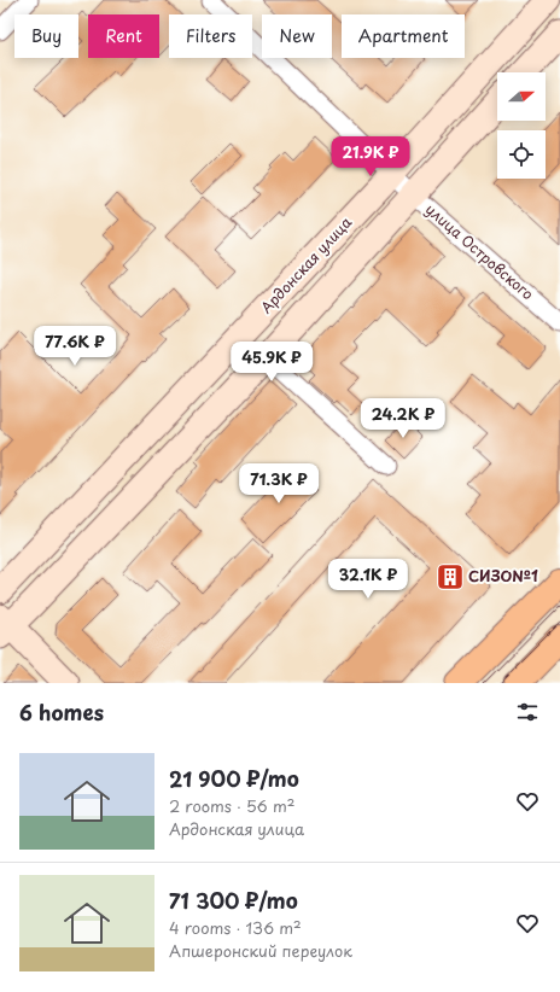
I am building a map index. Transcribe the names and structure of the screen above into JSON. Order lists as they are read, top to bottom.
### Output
{
  "streets": {
    "main road": ["Ардонская улица"],
    "street": ["улица Островского"]
  },
  "crossings": [
    ["улица Островского", "Ардонская улица"]
  ],
  "places": {
    "building": ["СИЗО№1"]
  },
  "north": "right",
  "page": {
    "chip": [
      "Buy",
      "Rent",
      "Filters",
      "New",
      "Apartment"
    ],
    "price": [
      "21.9K ₽",
      "77.6K ₽",
      "45.9K ₽",
      "24.2K ₽",
      "71.3K ₽",
      "32.1K ₽"
    ],
    "heading": "6 homes",
    "list": [
      {
        "name": "21 900 ₽/mo",
        "note": "2 rooms · 56 m² · Ардонская улица"
      },
      {
        "name": "71 300 ₽/mo",
        "note": "4 rooms · 136 m² · Апшеронский переулок"
      }
    ]
  }
}
